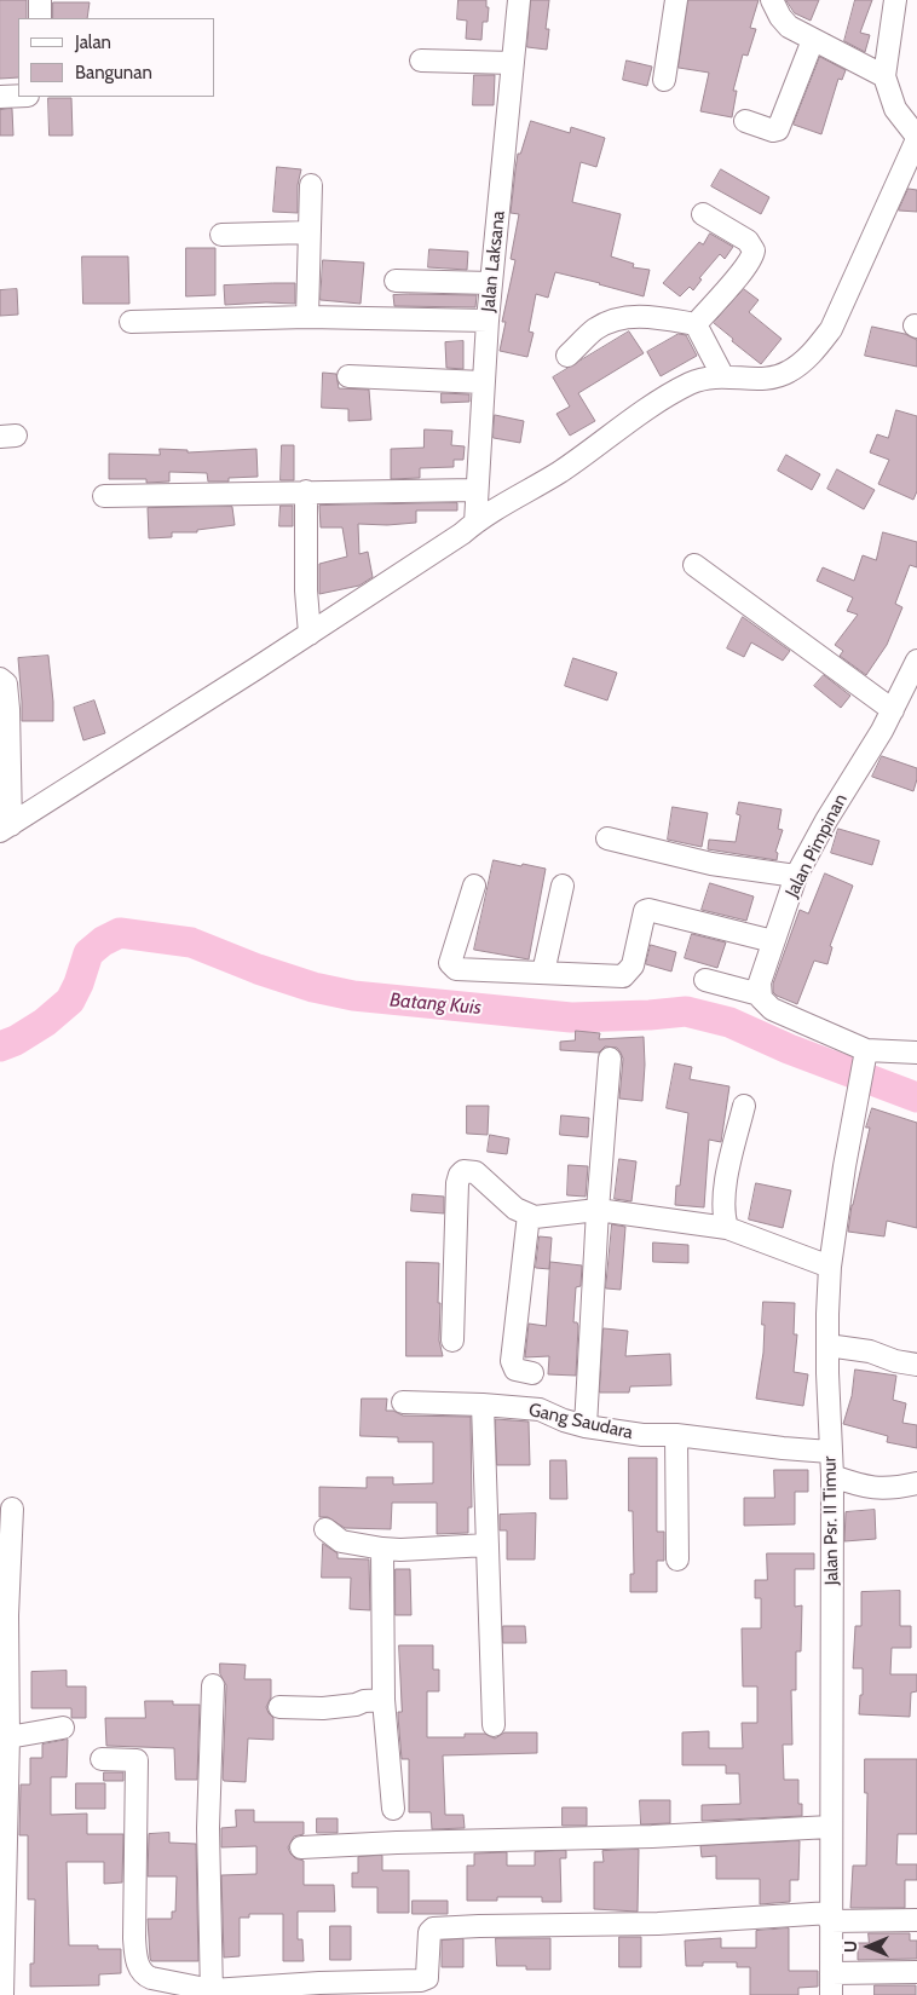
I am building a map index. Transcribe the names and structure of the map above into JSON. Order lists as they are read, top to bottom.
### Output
{
  "streets": {
    "street": [
      "Jalan Laksana",
      "Jalan Pimpinan",
      "Gang Saudara",
      "Jalan Psr. II Timur"
    ]
  },
  "crossings": [
    ["Gang Saudara", "Jalan Psr. II Timur"]
  ],
  "water": ["Batang Kuis"],
  "legend": ["Jalan", "Bangunan"],
  "north": "left"
}
